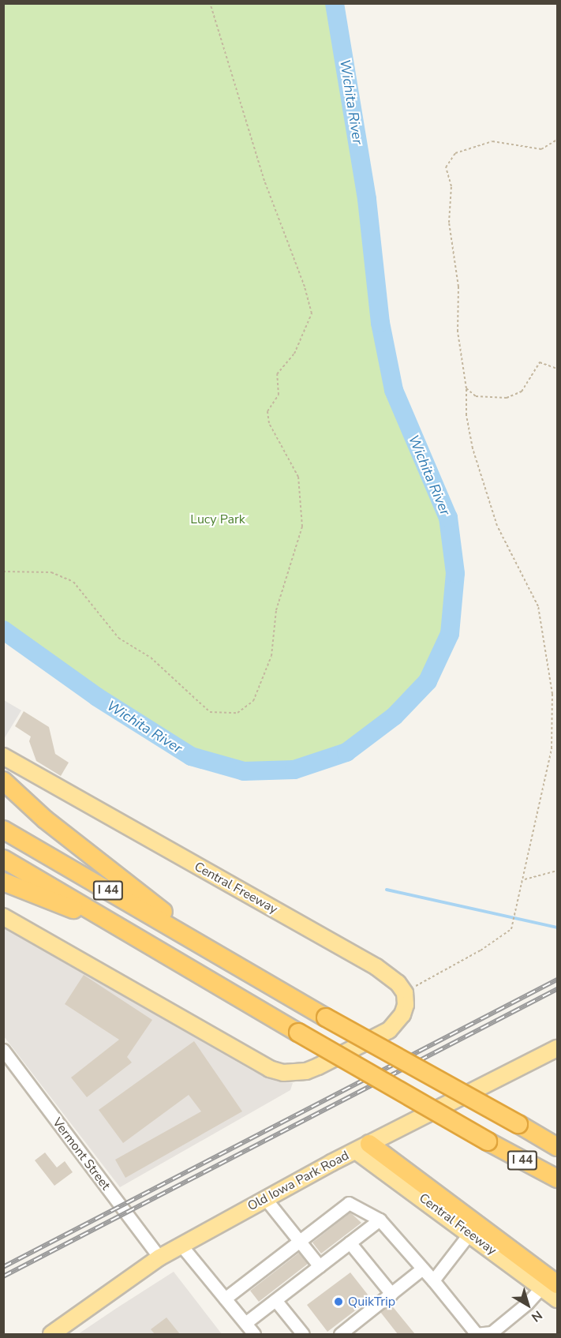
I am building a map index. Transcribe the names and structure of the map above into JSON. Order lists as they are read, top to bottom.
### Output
{
  "streets": {
    "highway": ["I 44"],
    "main road": ["Central Freeway", "Old Iowa Park Road"],
    "street": ["Vermont Street"]
  },
  "crossings": [
    ["Vermont Street", "Old Iowa Park Road"]
  ],
  "water": ["Wichita River"],
  "parks": ["Lucy Park"],
  "places": ["QuikTrip"],
  "north": "bottom right"
}
